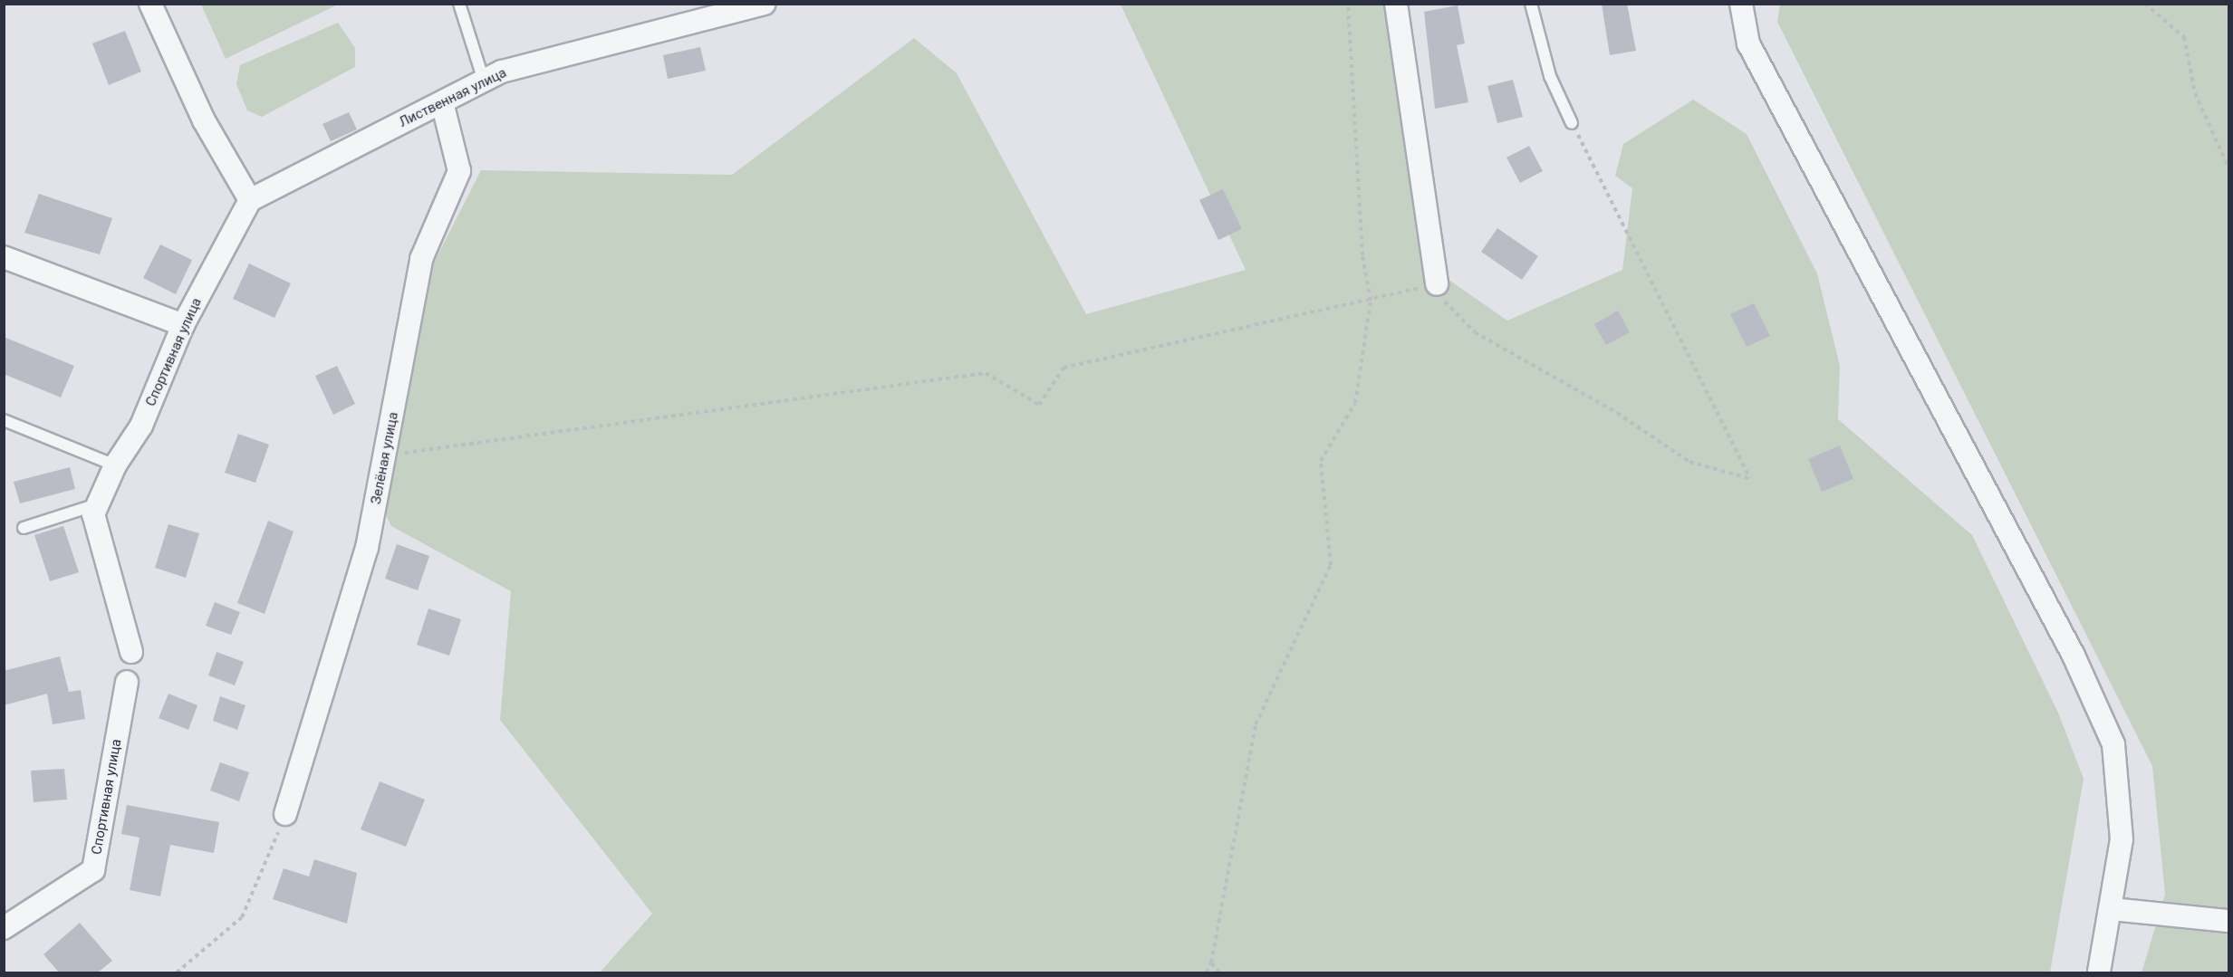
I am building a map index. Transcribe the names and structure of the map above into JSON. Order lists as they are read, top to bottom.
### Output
{
  "streets": {
    "street": ["Лиственная улица", "Спортивная улица", "Зелёная улица"]
  },
  "crossings": [
    ["Лиственная улица", "Спортивная улица"],
    ["Лиственная улица", "Зелёная улица"]
  ]
}
